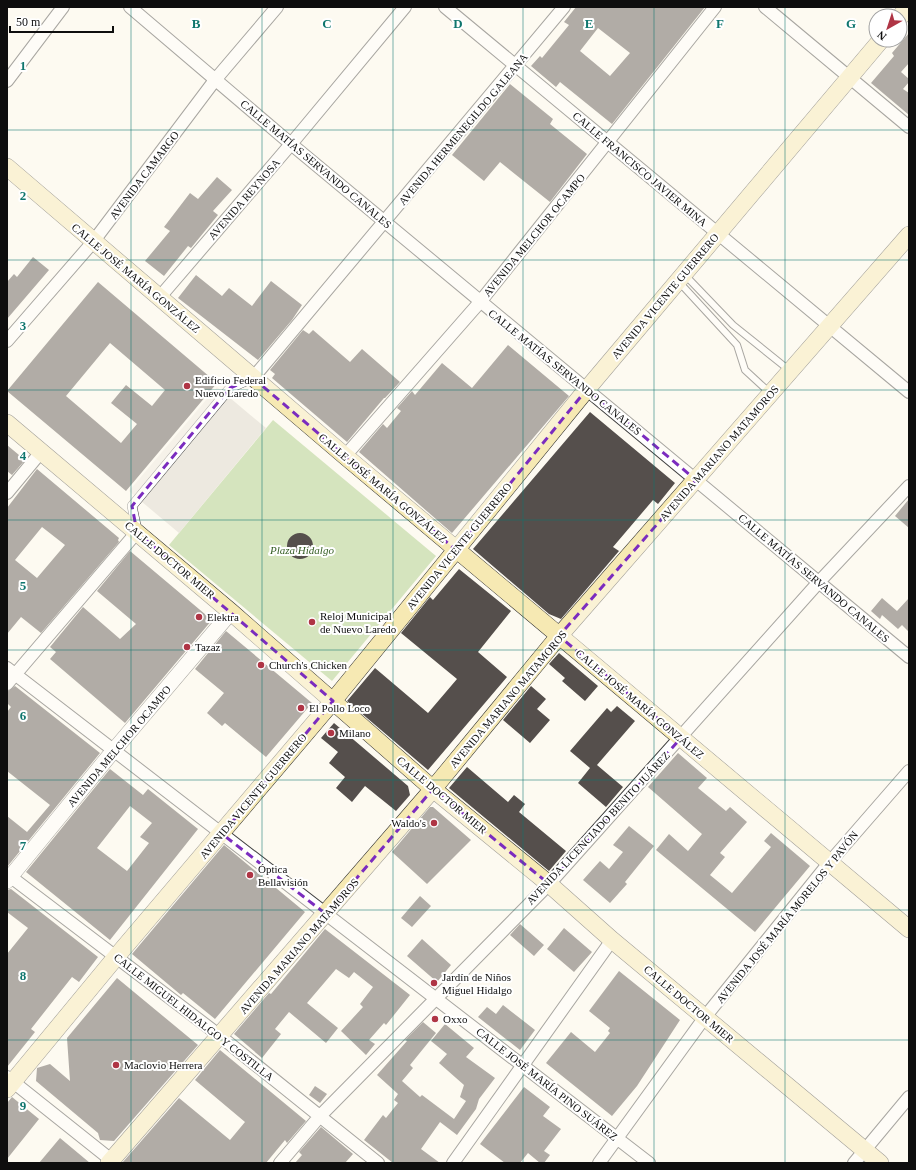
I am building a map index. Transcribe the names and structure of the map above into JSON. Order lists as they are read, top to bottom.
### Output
{
  "streets": {
    "main road": [
      "CALLE JOSÉ MARÍA GONZÁLEZ",
      "AVENIDA VICENTE GUERRERO",
      "AVENIDA MARIANO MATAMOROS",
      "CALLE DOCTOR MIER"
    ],
    "street": [
      "AVENIDA HERMENEGILDO GALEANA",
      "CALLE MATÍAS SERVANDO CANALES",
      "CALLE FRANCISCO JAVIER MINA",
      "AVENIDA CAMARGO",
      "AVENIDA REYNOSA",
      "AVENIDA MELCHOR OCAMPO",
      "AVENIDA LICENCIADO BENITO JUÁREZ",
      "AVENIDA JOSÉ MARÍA MORELOS Y PAVÓN",
      "CALLE MIGUEL HIDALGO Y COSTILLA",
      "CALLE JOSÉ MARÍA PINO SUÁREZ"
    ]
  },
  "crossings": [
    ["AVENIDA HERMENEGILDO GALEANA", "CALLE MATÍAS SERVANDO CANALES"],
    ["AVENIDA HERMENEGILDO GALEANA", "CALLE FRANCISCO JAVIER MINA"],
    ["AVENIDA HERMENEGILDO GALEANA", "CALLE JOSÉ MARÍA GONZÁLEZ"],
    ["CALLE MATÍAS SERVANDO CANALES", "AVENIDA CAMARGO"],
    ["CALLE MATÍAS SERVANDO CANALES", "AVENIDA REYNOSA"],
    ["CALLE MATÍAS SERVANDO CANALES", "AVENIDA MELCHOR OCAMPO"],
    ["CALLE MATÍAS SERVANDO CANALES", "AVENIDA VICENTE GUERRERO"],
    ["CALLE MATÍAS SERVANDO CANALES", "AVENIDA MARIANO MATAMOROS"],
    ["CALLE MATÍAS SERVANDO CANALES", "AVENIDA LICENCIADO BENITO JUÁREZ"],
    ["CALLE FRANCISCO JAVIER MINA", "AVENIDA MELCHOR OCAMPO"],
    ["CALLE FRANCISCO JAVIER MINA", "AVENIDA VICENTE GUERRERO"],
    ["CALLE FRANCISCO JAVIER MINA", "AVENIDA MARIANO MATAMOROS"],
    ["AVENIDA CAMARGO", "CALLE JOSÉ MARÍA GONZÁLEZ"],
    ["AVENIDA REYNOSA", "CALLE JOSÉ MARÍA GONZÁLEZ"],
    ["AVENIDA MELCHOR OCAMPO", "CALLE JOSÉ MARÍA GONZÁLEZ"],
    ["AVENIDA MELCHOR OCAMPO", "CALLE DOCTOR MIER"],
    ["AVENIDA MELCHOR OCAMPO", "CALLE MIGUEL HIDALGO Y COSTILLA"],
    ["AVENIDA MELCHOR OCAMPO", "CALLE JOSÉ MARÍA PINO SUÁREZ"],
    ["CALLE JOSÉ MARÍA GONZÁLEZ", "AVENIDA VICENTE GUERRERO"],
    ["CALLE JOSÉ MARÍA GONZÁLEZ", "AVENIDA MARIANO MATAMOROS"],
    ["CALLE JOSÉ MARÍA GONZÁLEZ", "AVENIDA LICENCIADO BENITO JUÁREZ"],
    ["CALLE JOSÉ MARÍA GONZÁLEZ", "AVENIDA JOSÉ MARÍA MORELOS Y PAVÓN"],
    ["AVENIDA VICENTE GUERRERO", "CALLE DOCTOR MIER"],
    ["AVENIDA VICENTE GUERRERO", "CALLE MIGUEL HIDALGO Y COSTILLA"],
    ["AVENIDA VICENTE GUERRERO", "CALLE JOSÉ MARÍA PINO SUÁREZ"],
    ["AVENIDA MARIANO MATAMOROS", "CALLE DOCTOR MIER"],
    ["AVENIDA MARIANO MATAMOROS", "CALLE MIGUEL HIDALGO Y COSTILLA"],
    ["AVENIDA MARIANO MATAMOROS", "CALLE JOSÉ MARÍA PINO SUÁREZ"],
    ["CALLE DOCTOR MIER", "AVENIDA LICENCIADO BENITO JUÁREZ"],
    ["CALLE DOCTOR MIER", "AVENIDA JOSÉ MARÍA MORELOS Y PAVÓN"],
    ["AVENIDA LICENCIADO BENITO JUÁREZ", "CALLE MIGUEL HIDALGO Y COSTILLA"],
    ["AVENIDA LICENCIADO BENITO JUÁREZ", "CALLE JOSÉ MARÍA PINO SUÁREZ"],
    ["AVENIDA JOSÉ MARÍA MORELOS Y PAVÓN", "CALLE JOSÉ MARÍA PINO SUÁREZ"]
  ],
  "parks": ["Plaza Hidalgo"],
  "places": [
    "Edificio Federal Nuevo Laredo",
    "Elektra",
    "Reloj Municipal de Nuevo Laredo",
    "Tazaz",
    "Church's Chicken",
    "El Pollo Loco",
    "Milano",
    "Waldo's",
    "Óptica Bellavisión",
    "Jardín de Niños Miguel Hidalgo",
    "Oxxo",
    "Maclovio Herrera"
  ],
  "scale_bar": "50 m",
  "north": "bottom left",
  "grid": {
    "columns": [
      "B",
      "C",
      "D",
      "E",
      "F",
      "G"
    ],
    "rows": [
      "1",
      "2",
      "3",
      "4",
      "5",
      "6",
      "7",
      "8",
      "9"
    ]
  }
}
